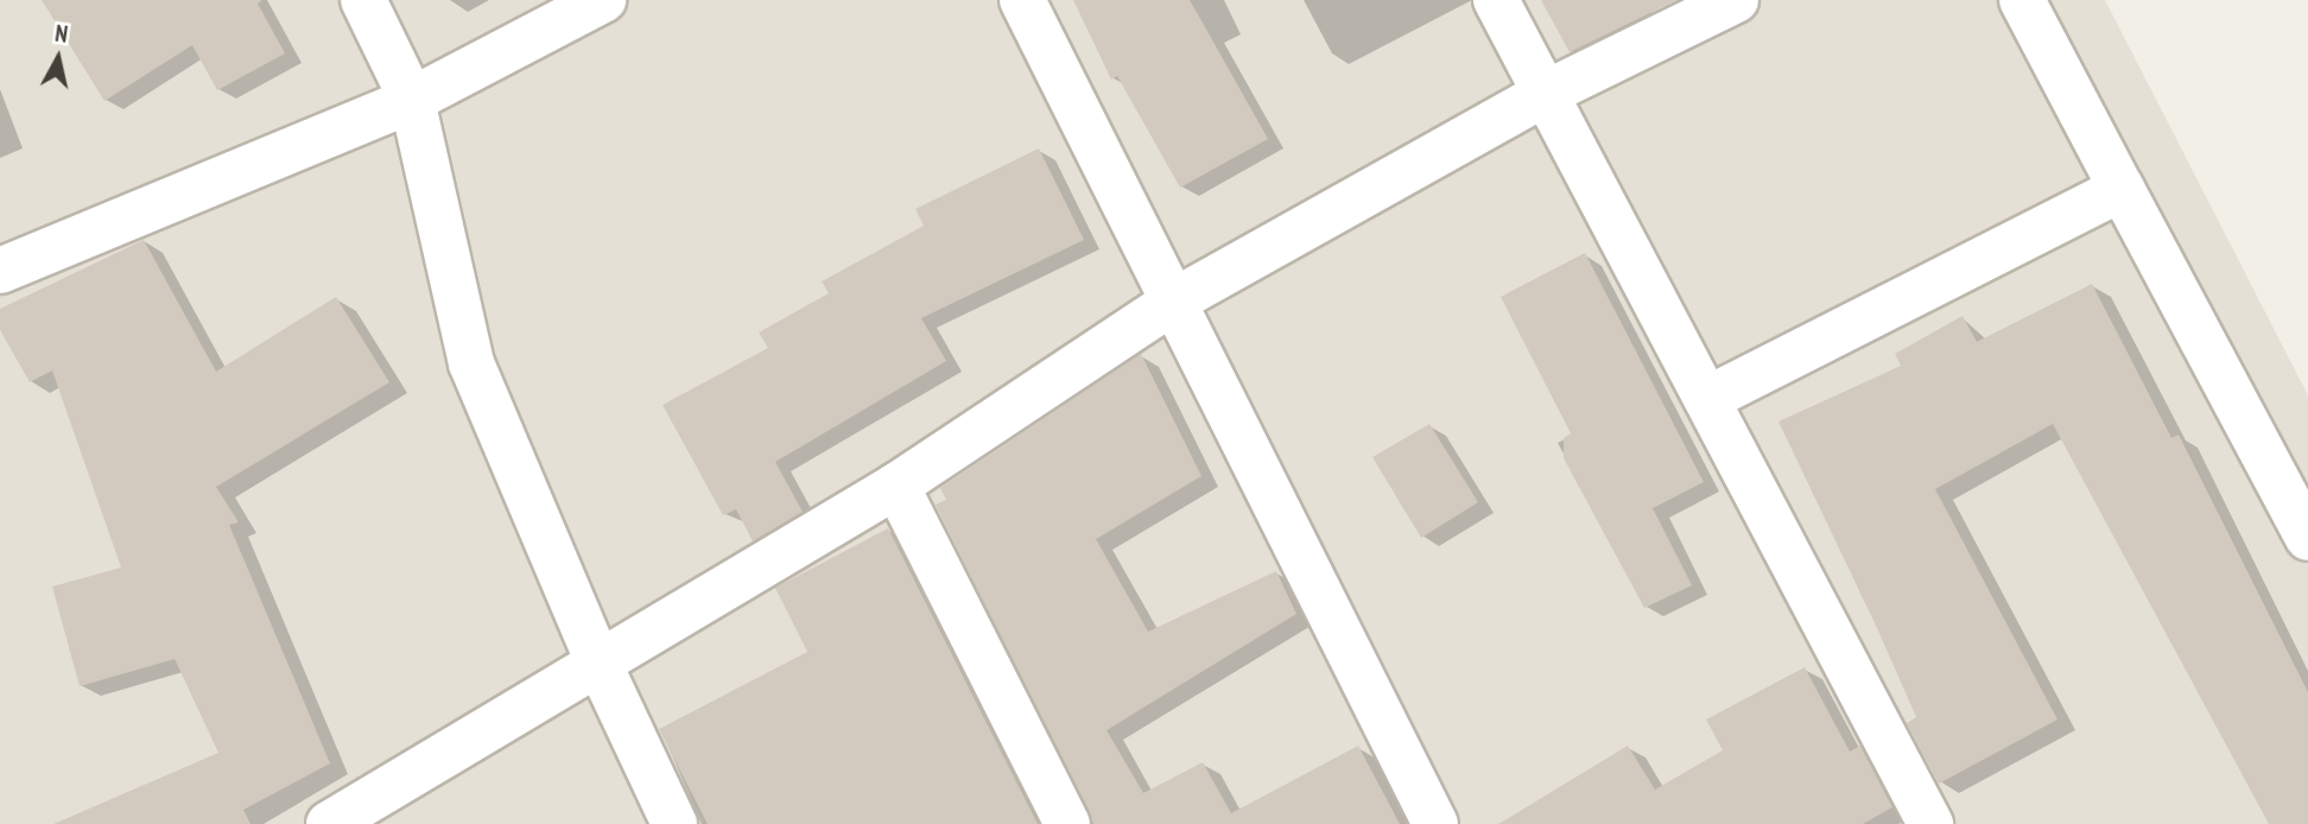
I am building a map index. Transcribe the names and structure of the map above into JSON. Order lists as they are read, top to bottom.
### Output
{
  "north": "top"
}
